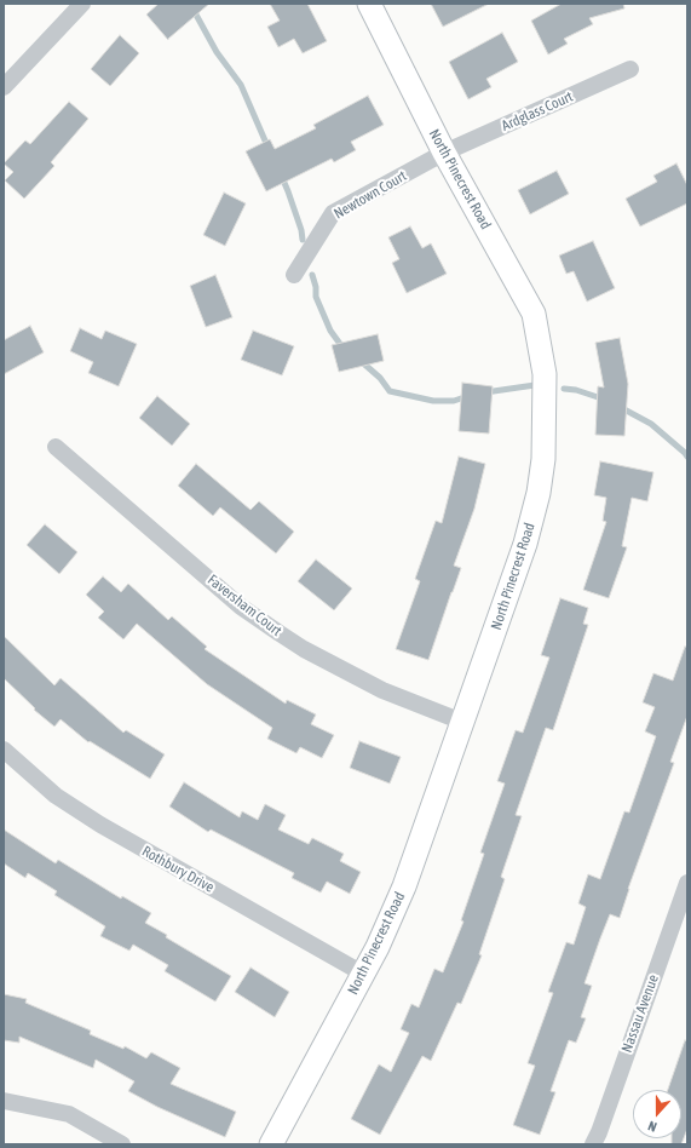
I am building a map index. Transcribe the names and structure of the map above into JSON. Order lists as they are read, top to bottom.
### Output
{
  "streets": {
    "street": [
      "Ardglass Court",
      "North Pinecrest Road",
      "Newtown Court",
      "Faversham Court",
      "Rothbury Drive",
      "Nassau Avenue"
    ]
  },
  "crossings": [
    ["Ardglass Court", "North Pinecrest Road"],
    ["Ardglass Court", "Newtown Court"],
    ["North Pinecrest Road", "Newtown Court"],
    ["North Pinecrest Road", "Faversham Court"],
    ["North Pinecrest Road", "Rothbury Drive"]
  ],
  "north": "bottom"
}
